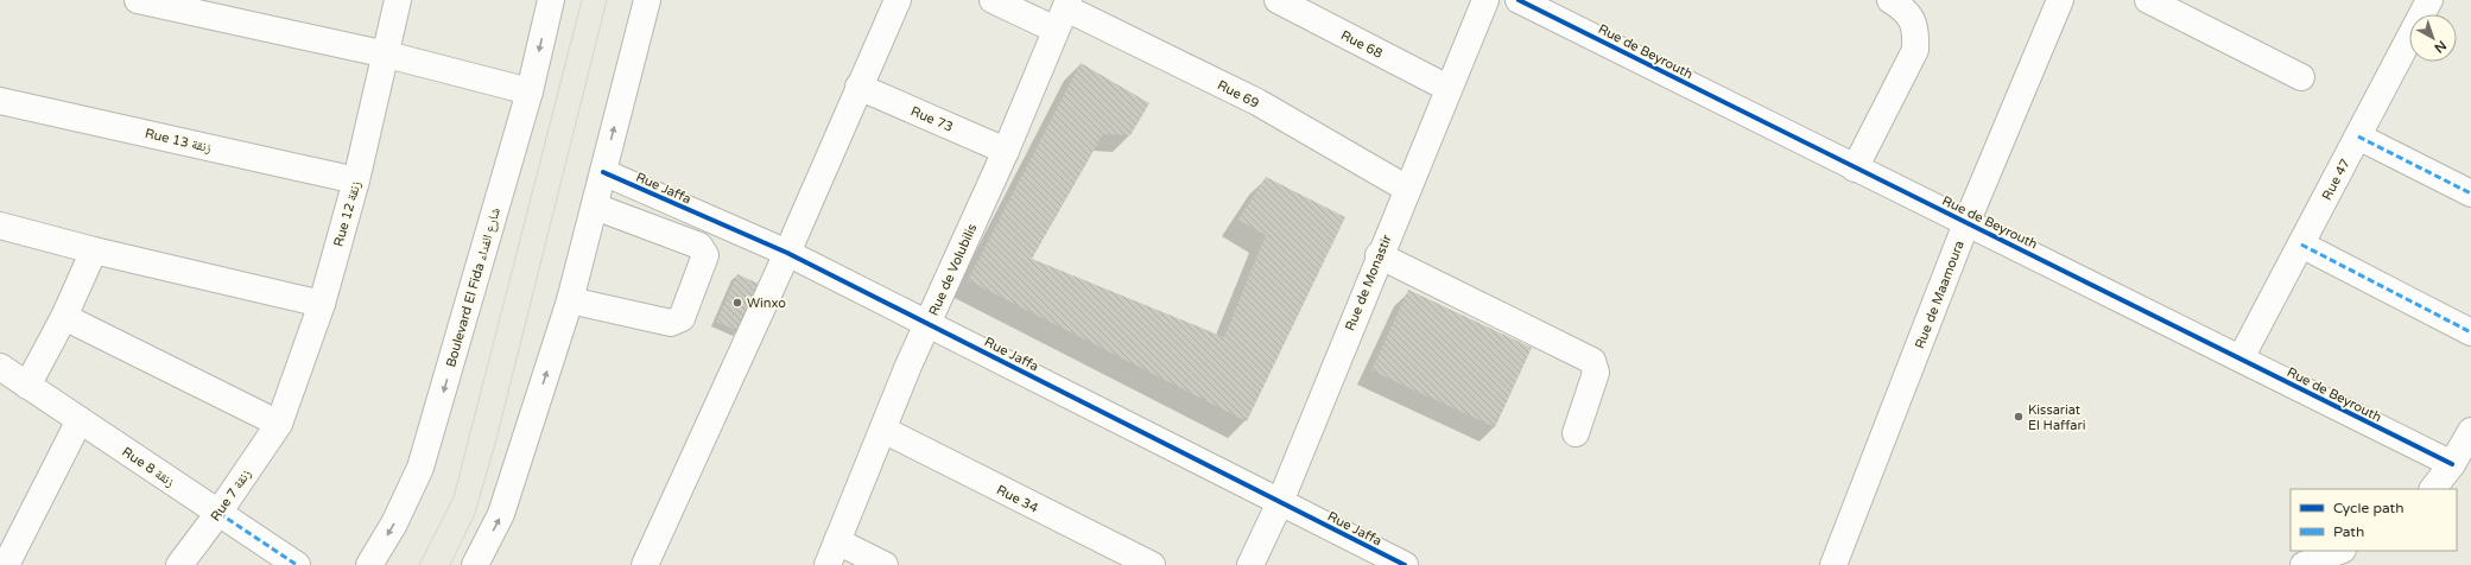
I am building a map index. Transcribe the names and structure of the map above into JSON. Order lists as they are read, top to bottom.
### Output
{
  "streets": {
    "street": [
      "Rue 68",
      "Rue de Beyrouth",
      "Rue 69",
      "Rue 73",
      "Rue 13 زنقة",
      "Rue 47",
      "Rue Jaffa",
      "Rue 12 زنقة",
      "Rue de Volubilis",
      "Rue de Monastir",
      "Boulevard El Fida شارع الفداء",
      "Rue de Maamoura",
      "Rue 8 زنقة",
      "Rue 7 زنقة",
      "Rue 34"
    ]
  },
  "crossings": [
    ["Rue 68", "Rue de Monastir"],
    ["Rue de Beyrouth", "Rue 47"],
    ["Rue de Beyrouth", "Rue de Maamoura"],
    ["Rue 69", "Rue de Volubilis"],
    ["Rue 69", "Rue de Monastir"],
    ["Rue 73", "Rue de Volubilis"],
    ["Rue 13 زنقة", "Rue 12 زنقة"],
    ["Rue Jaffa", "Rue de Volubilis"],
    ["Rue Jaffa", "Rue de Monastir"],
    ["Rue 12 زنقة", "Rue 7 زنقة"],
    ["Rue de Volubilis", "Rue 34"],
    ["Rue 8 زنقة", "Rue 7 زنقة"]
  ],
  "places": ["Winxo", "Kissariat El Haffari"],
  "legend": ["Cycle path", "Path"],
  "north": "bottom right"
}
